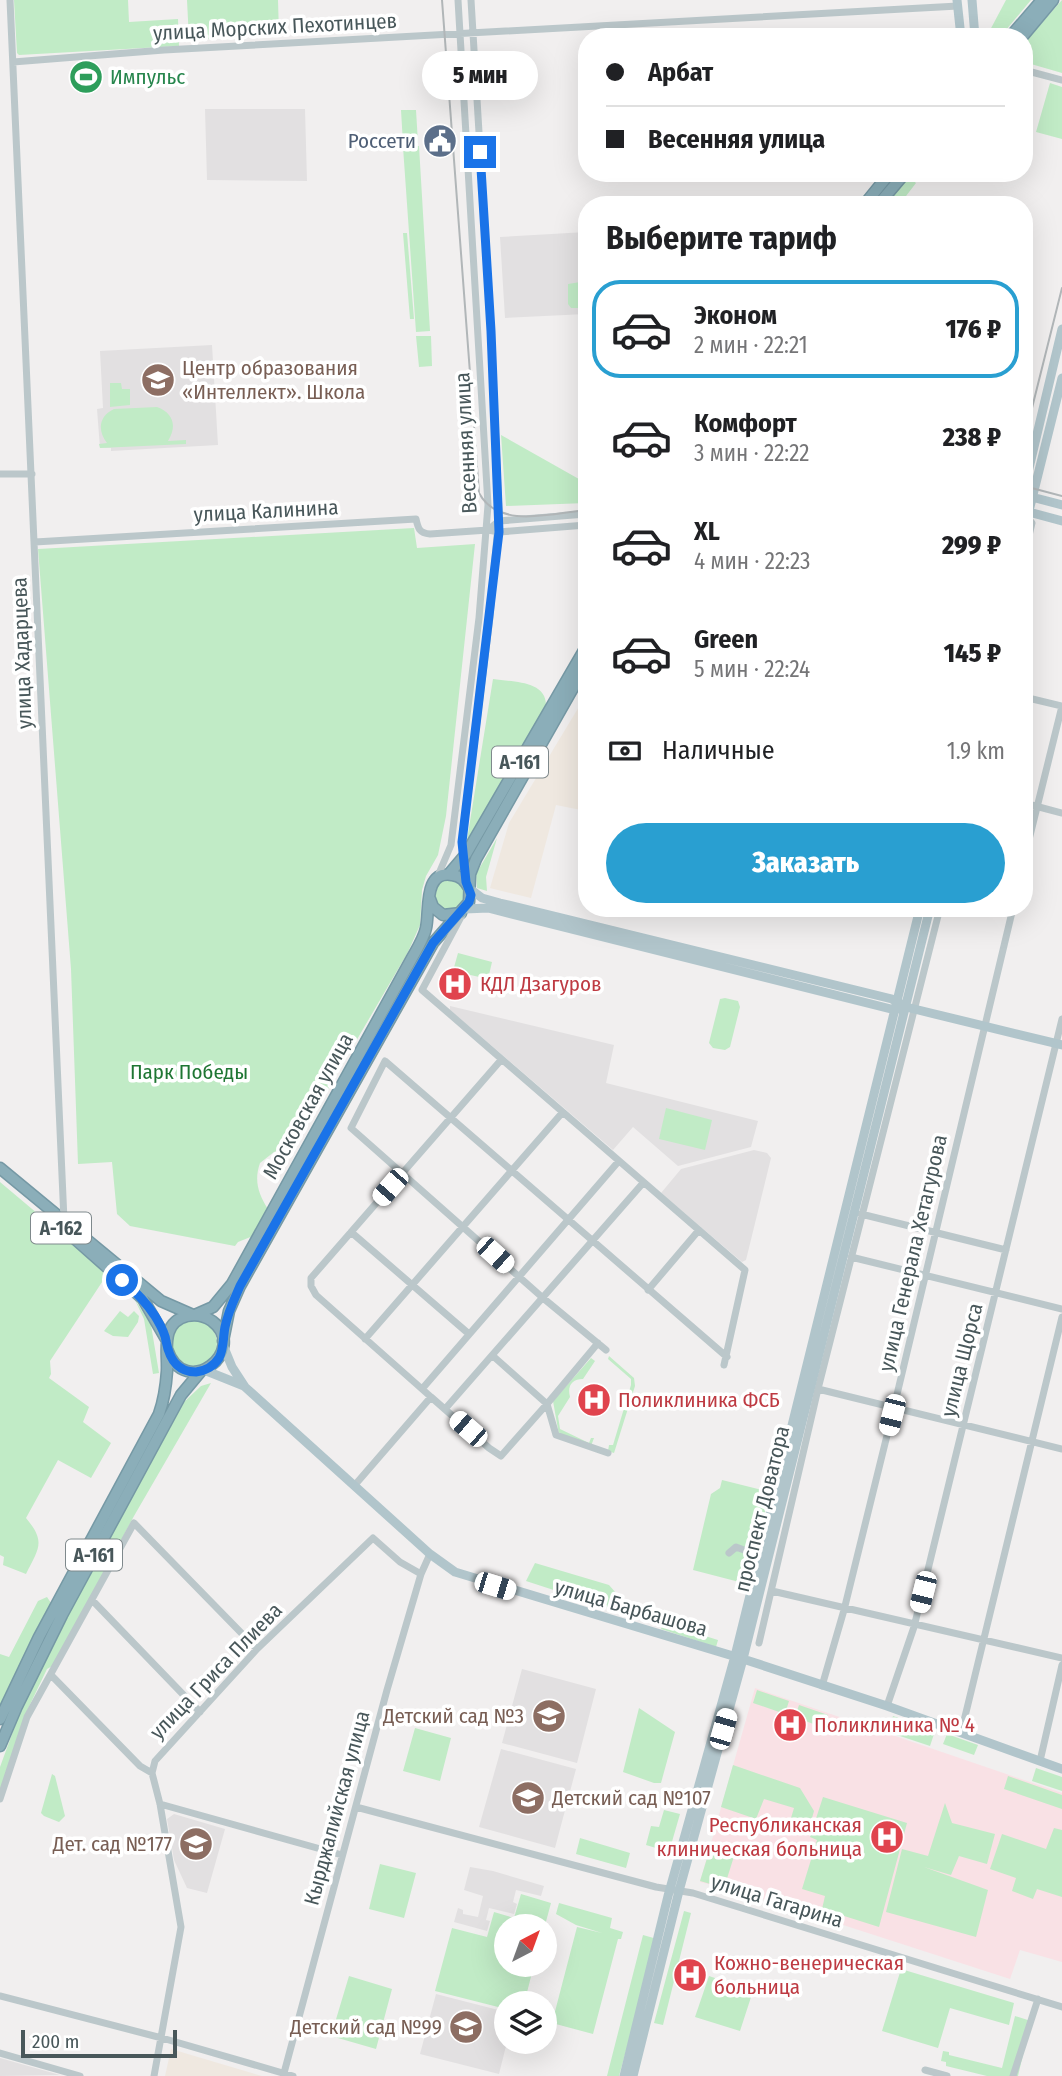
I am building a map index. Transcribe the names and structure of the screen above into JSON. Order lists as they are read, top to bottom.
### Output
{
  "streets": {
    "highway": ["А-161", "Московская улица", "А-162"],
    "main road": ["проспект Доватора", "улица Барбашова"],
    "street": [
      "улица Морских Пехотинцев",
      "Весенняя улица",
      "улица Калинина",
      "улица Хадарцева",
      "улица Генерала Хетагурова",
      "улица Щорса",
      "улица Гриса Плиева",
      "Кырджалийская улица",
      "улица Гагарина"
    ]
  },
  "crossings": [
    ["улица Морских Пехотинцев", "Весенняя улица"],
    ["улица Морских Пехотинцев", "улица Хадарцева"],
    ["Весенняя улица", "улица Калинина"],
    ["Весенняя улица", "А-161"],
    ["Весенняя улица", "Московская улица"],
    ["улица Калинина", "улица Хадарцева"],
    ["улица Хадарцева", "А-162"],
    ["А-161", "Московская улица"],
    ["А-161", "А-162"],
    ["А-161", "улица Барбашова"],
    ["Московская улица", "А-162"],
    ["Московская улица", "улица Барбашова"],
    ["А-162", "улица Барбашова"],
    ["улица Генерала Хетагурова", "улица Барбашова"],
    ["улица Щорса", "улица Барбашова"],
    ["проспект Доватора", "улица Барбашова"],
    ["проспект Доватора", "улица Гагарина"],
    ["улица Барбашова", "Кырджалийская улица"],
    ["улица Гриса Плиева", "Кырджалийская улица"],
    ["Кырджалийская улица", "улица Гагарина"]
  ],
  "parks": ["Парк Победы"],
  "places": {
    "sports": ["Импульс"],
    "public building": ["Россети"],
    "school or university": [
      "Центр образования «Интеллект». Школа",
      "Детский сад №3",
      "Детский сад №107",
      "Дет. сад №177",
      "Детский сад №99"
    ],
    "hospital": [
      "КДЛ Дзагуров",
      "Поликлиника ФСБ",
      "Поликлиника № 4",
      "Республиканская клиническая больница",
      "Кожно-венерическая больница"
    ]
  },
  "scale_bar": "200 m",
  "north": "top right",
  "page": {
    "banner": ["Арбат", "Весенняя улица"],
    "bubble": "5 мин",
    "heading": "Выберите тариф",
    "list": [
      {
        "name": "Эконом",
        "note": "2 мин · 22:21",
        "value": "176 ₽"
      },
      {
        "name": "Комфорт",
        "note": "3 мин · 22:22",
        "value": "238 ₽"
      },
      {
        "name": "XL",
        "note": "4 мин · 22:23",
        "value": "299 ₽"
      },
      {
        "name": "Green",
        "note": "5 мин · 22:24",
        "value": "145 ₽"
      }
    ],
    "pay": ["Наличные", "1.9 km"],
    "buttons": "Заказать",
    "scale": "200 m"
  }
}
